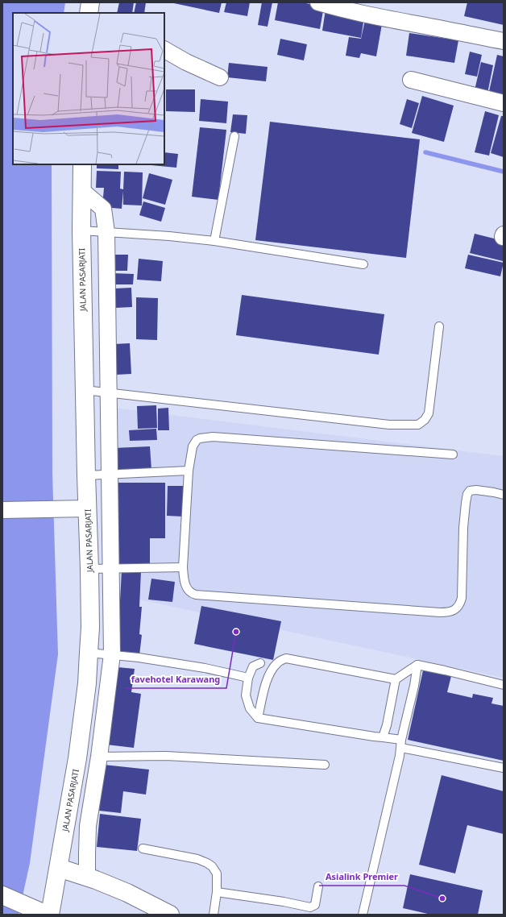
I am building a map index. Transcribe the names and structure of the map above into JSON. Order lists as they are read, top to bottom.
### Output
{
  "streets": {
    "main road": ["JALAN PASARJATI"]
  },
  "places": ["favehotel Karawang", "Asialink Premier"]
}
